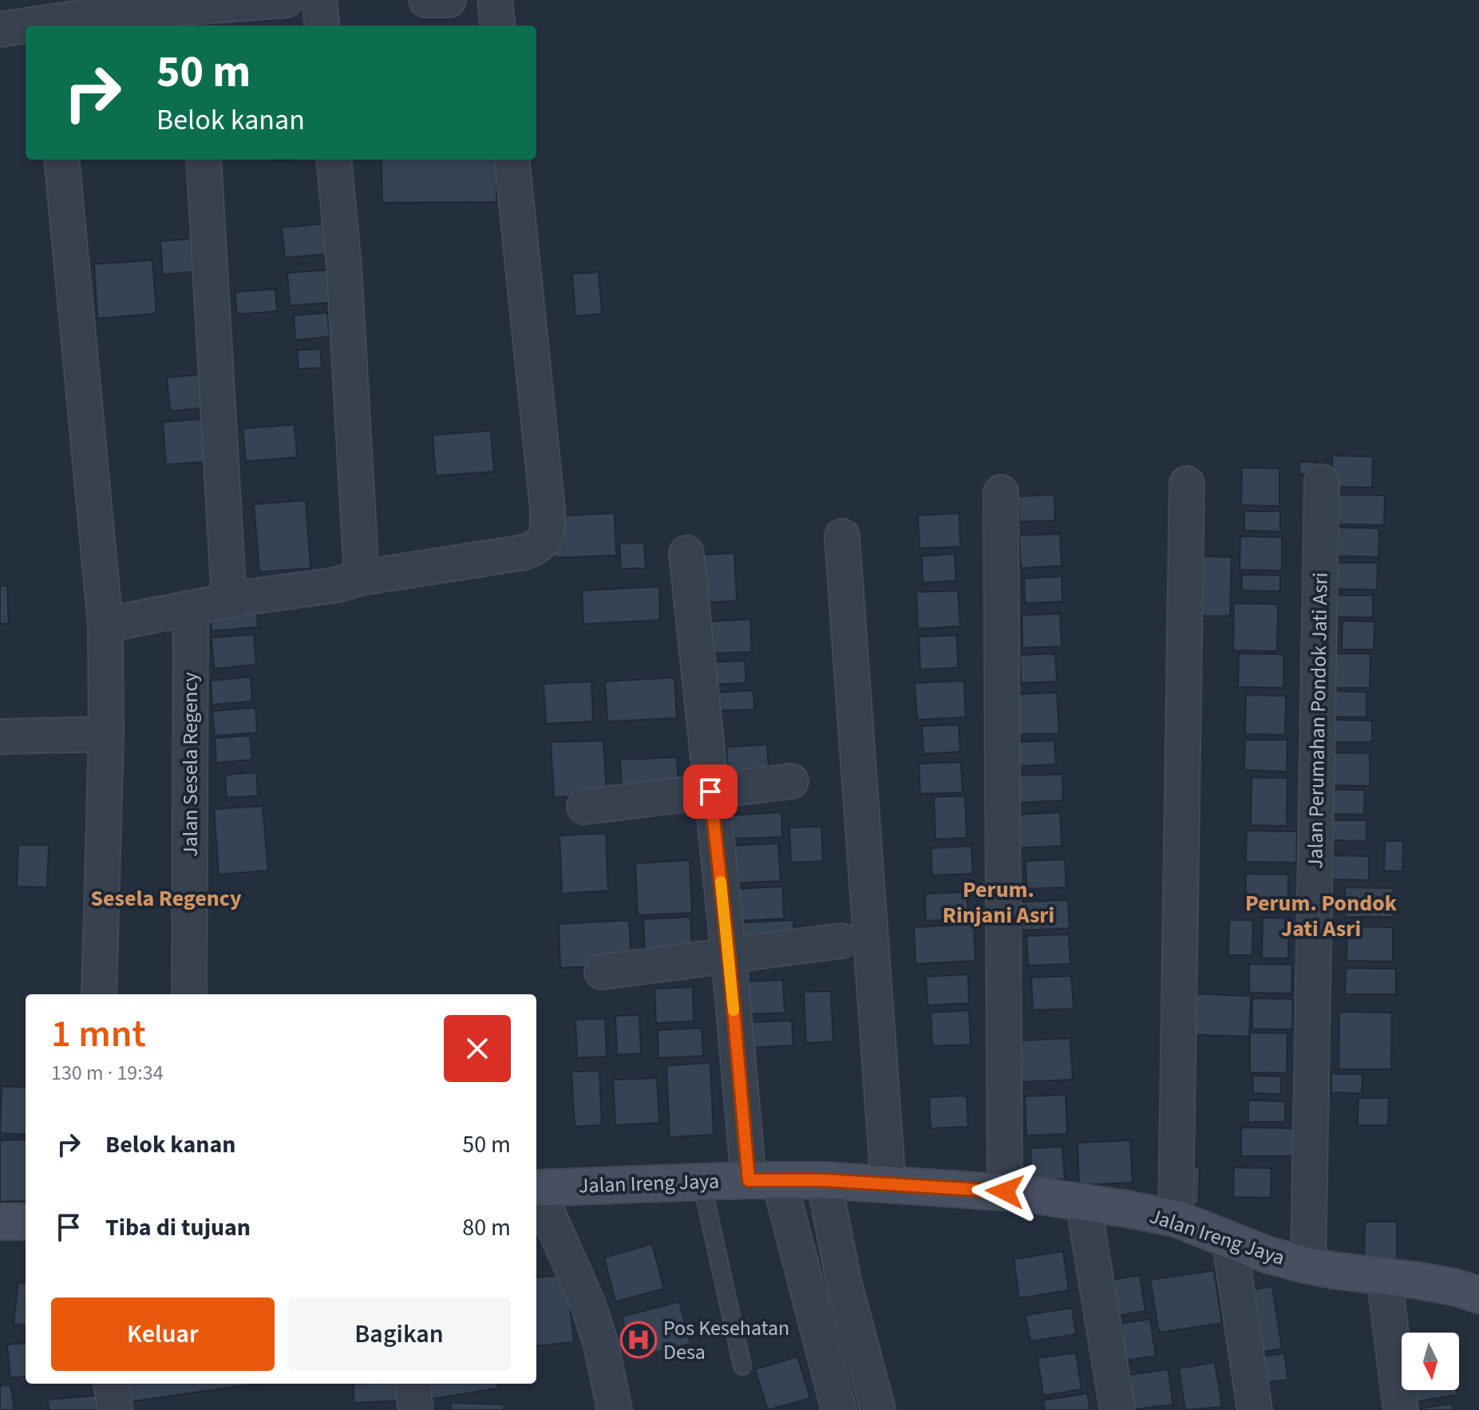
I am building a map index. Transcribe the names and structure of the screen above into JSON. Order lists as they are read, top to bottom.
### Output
{
  "streets": {
    "street": ["Jalan Perumahan Pondok Jati Asri", "Jalan Sesela Regency", "Jalan Ireng Jaya"]
  },
  "crossings": [
    ["Jalan Perumahan Pondok Jati Asri", "Jalan Ireng Jaya"]
  ],
  "districts": ["Perum. Rinjani Asri", "Sesela Regency", "Perum. Pondok Jati Asri"],
  "places": {
    "hospital": ["Pos Kesehatan Desa"]
  },
  "north": "bottom",
  "page": {
    "turn": ["50 m", "Belok kanan"],
    "heading": ["1 mnt", "130 m · 19:34"],
    "list": [
      {
        "name": "Belok kanan",
        "value": "50 m"
      },
      {
        "name": "Tiba di tujuan",
        "value": "80 m"
      }
    ],
    "buttons": ["Keluar", "Bagikan"]
  }
}
